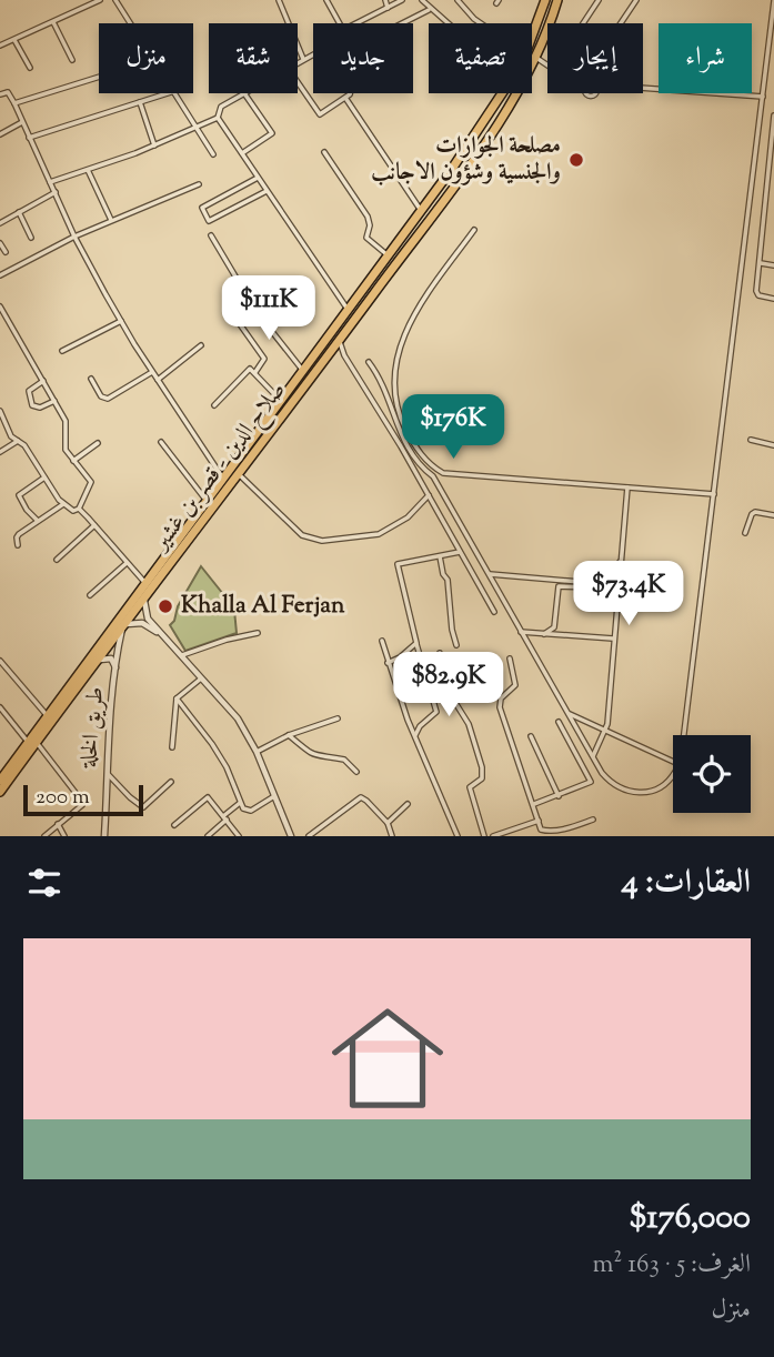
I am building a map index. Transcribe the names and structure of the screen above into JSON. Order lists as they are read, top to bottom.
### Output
{
  "streets": {
    "highway": ["صلاح الدين - قصر بن غشير"],
    "street": ["طريق الخلة"]
  },
  "crossings": [
    ["صلاح الدين - قصر بن غشير", "طريق الخلة"]
  ],
  "places": ["مصلحة الجوازات والجنسية وشؤون الاجانب", "Khalla Al Ferjan"],
  "scale_bar": "200 m",
  "page": {
    "chip": [
      "شراء",
      "إيجار",
      "تصفية",
      "جديد",
      "شقة",
      "منزل"
    ],
    "price": [
      "$111K",
      "$176K",
      "$73.4K",
      "$82.9K"
    ],
    "scale": "200 m",
    "heading": "العقارات: 4",
    "list": [
      {
        "name": "$176,000",
        "note": "الغرف: 5 · 163 m² · منزل"
      }
    ]
  }
}
